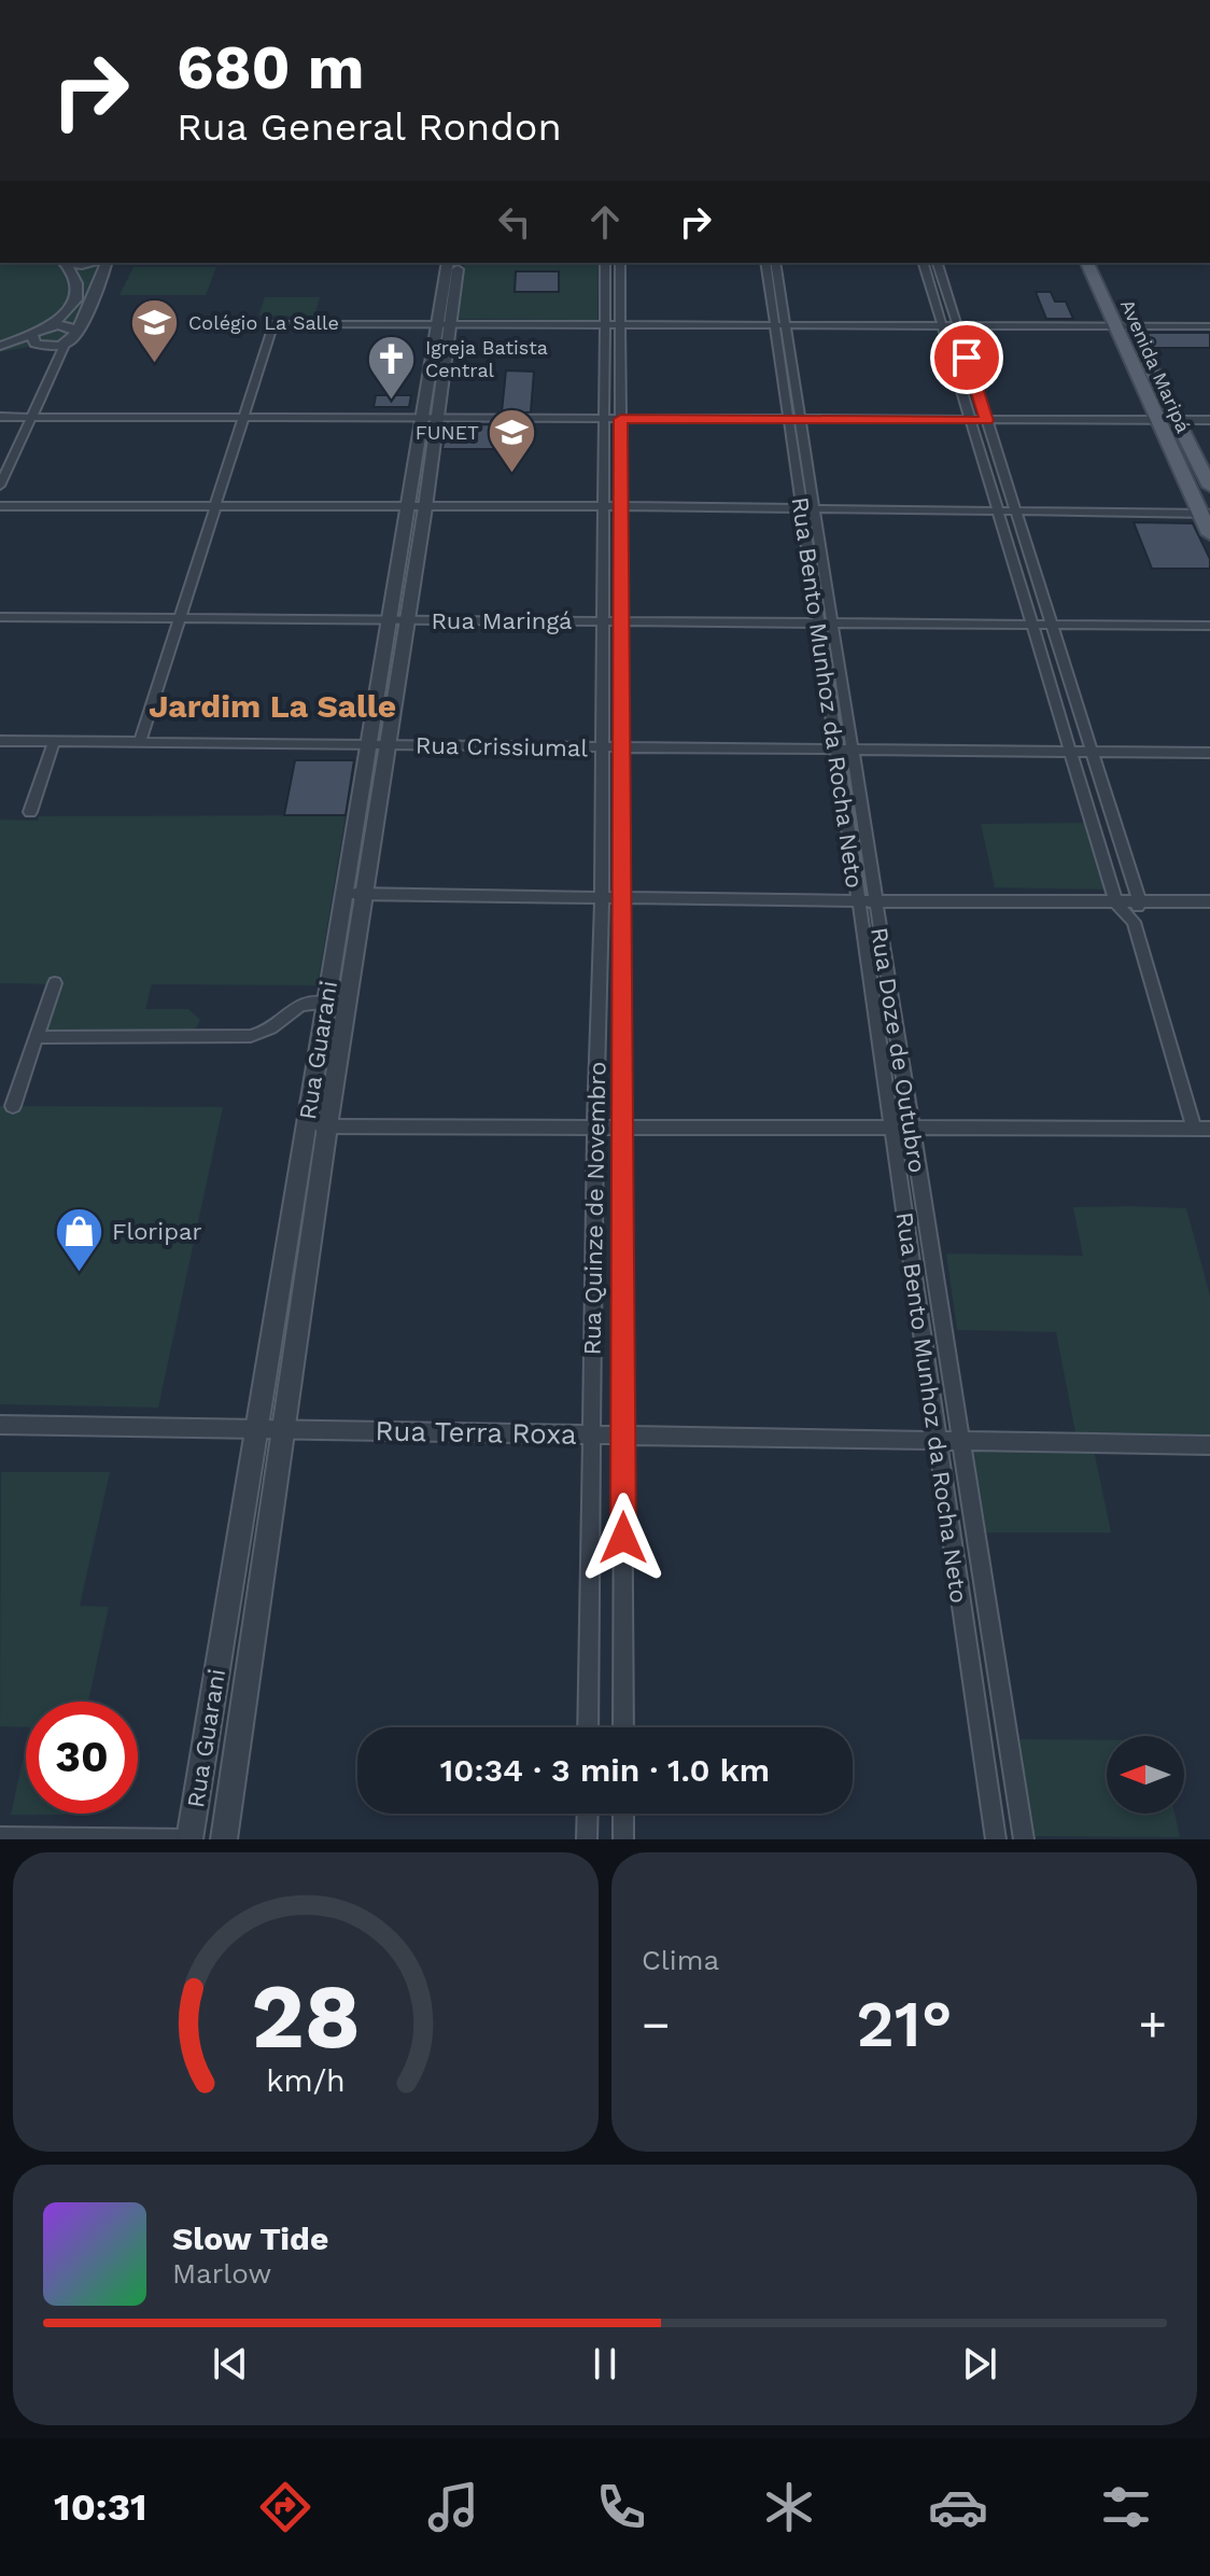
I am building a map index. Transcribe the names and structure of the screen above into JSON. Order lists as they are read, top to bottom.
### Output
{
  "streets": {
    "main road": ["Avenida Maripá"],
    "street": [
      "Rua Maringá",
      "Rua Bento Munhoz da Rocha Neto",
      "Rua Crissiumal",
      "Rua Guarani",
      "Rua Doze de Outubro",
      "Rua Quinze de Novembro",
      "Rua Terra Roxa"
    ]
  },
  "crossings": [
    ["Rua Maringá", "Rua Guarani"],
    ["Rua Maringá", "Rua Doze de Outubro"],
    ["Rua Maringá", "Rua Quinze de Novembro"],
    ["Rua Bento Munhoz da Rocha Neto", "Rua Crissiumal"],
    ["Rua Bento Munhoz da Rocha Neto", "Rua Doze de Outubro"],
    ["Rua Bento Munhoz da Rocha Neto", "Rua Terra Roxa"],
    ["Rua Crissiumal", "Rua Guarani"],
    ["Rua Crissiumal", "Rua Doze de Outubro"],
    ["Rua Crissiumal", "Rua Quinze de Novembro"],
    ["Rua Guarani", "Rua Terra Roxa"],
    ["Rua Doze de Outubro", "Rua Terra Roxa"],
    ["Rua Quinze de Novembro", "Rua Terra Roxa"]
  ],
  "districts": ["Jardim La Salle"],
  "places": {
    "school or university": ["Colégio La Salle", "FUNET"],
    "church": ["Igreja Batista Central"],
    "shop": ["Floripar"]
  },
  "north": "left",
  "page": {
    "turn": ["680 m", "Rua General Rondon"],
    "limit": "30",
    "trip": "10:34 · 3 min · 1.0 km",
    "tile": "Clima",
    "heat": ["−", "21°", "+"],
    "song": ["Slow Tide", "Marlow"],
    "tabs": "10:31",
    "gauge": ["28", "km/h"]
  }
}
